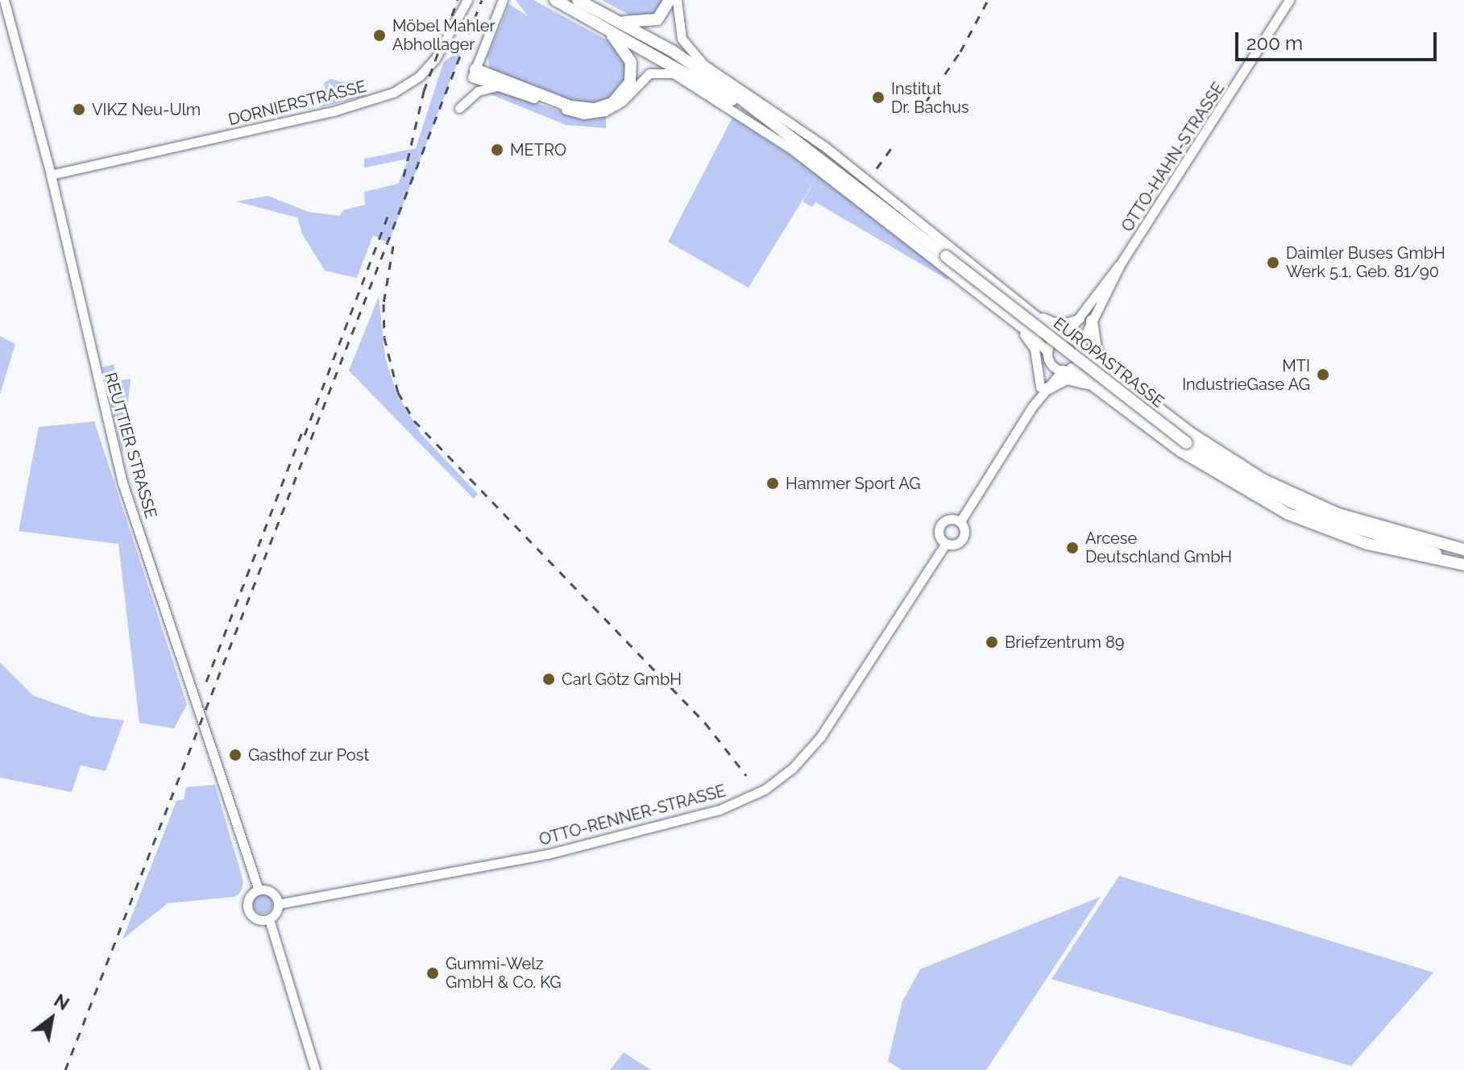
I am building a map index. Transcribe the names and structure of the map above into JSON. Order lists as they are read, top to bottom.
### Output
{
  "streets": {
    "highway": ["EUROPASTRASSE"],
    "street": [
      "DORNIERSTRASSE",
      "OTTO-HAHN-STRASSE",
      "REUTTIER STRASSE",
      "OTTO-RENNER-STRASSE"
    ]
  },
  "crossings": [
    ["DORNIERSTRASSE", "REUTTIER STRASSE"],
    ["OTTO-HAHN-STRASSE", "EUROPASTRASSE"],
    ["OTTO-HAHN-STRASSE", "OTTO-RENNER-STRASSE"],
    ["EUROPASTRASSE", "OTTO-RENNER-STRASSE"],
    ["REUTTIER STRASSE", "OTTO-RENNER-STRASSE"]
  ],
  "places": [
    "Möbel Mahler Abhollager",
    "Institut Dr. Bachus",
    "VIKZ Neu-Ulm",
    "METRO",
    "Daimler Buses GmbH Werk 5.1, Geb. 81/90",
    "MTI IndustrieGase AG",
    "Hammer Sport AG",
    "Arcese Deutschland GmbH",
    "Briefzentrum 89",
    "Carl Götz GmbH",
    "Gasthof zur Post",
    "Gummi-Welz GmbH & Co. KG"
  ],
  "scale_bar": "200 m",
  "north": "top right"
}
